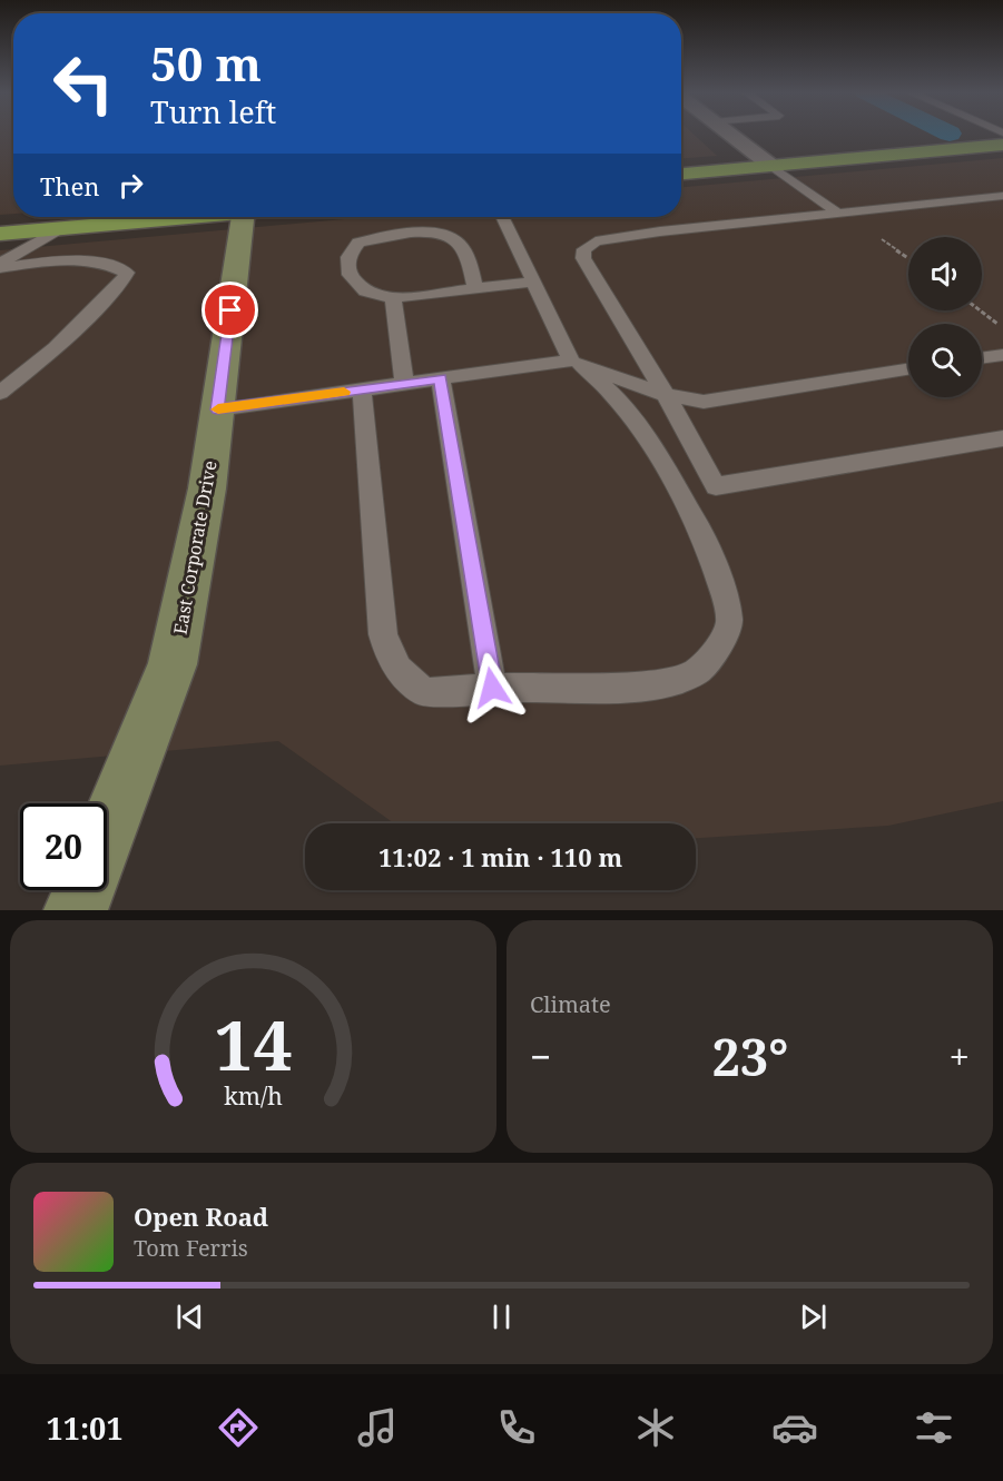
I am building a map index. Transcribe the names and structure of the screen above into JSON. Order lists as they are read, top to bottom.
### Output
{
  "streets": {
    "street": ["East Corporate Drive"]
  },
  "page": {
    "turn": ["50 m", "Turn left"],
    "then": "Then",
    "limit": "20",
    "trip": "11:02 · 1 min · 110 m",
    "tile": "Climate",
    "heat": ["−", "23°", "+"],
    "song": ["Open Road", "Tom Ferris"],
    "tabs": "11:01",
    "gauge": ["14", "km/h"]
  }
}
